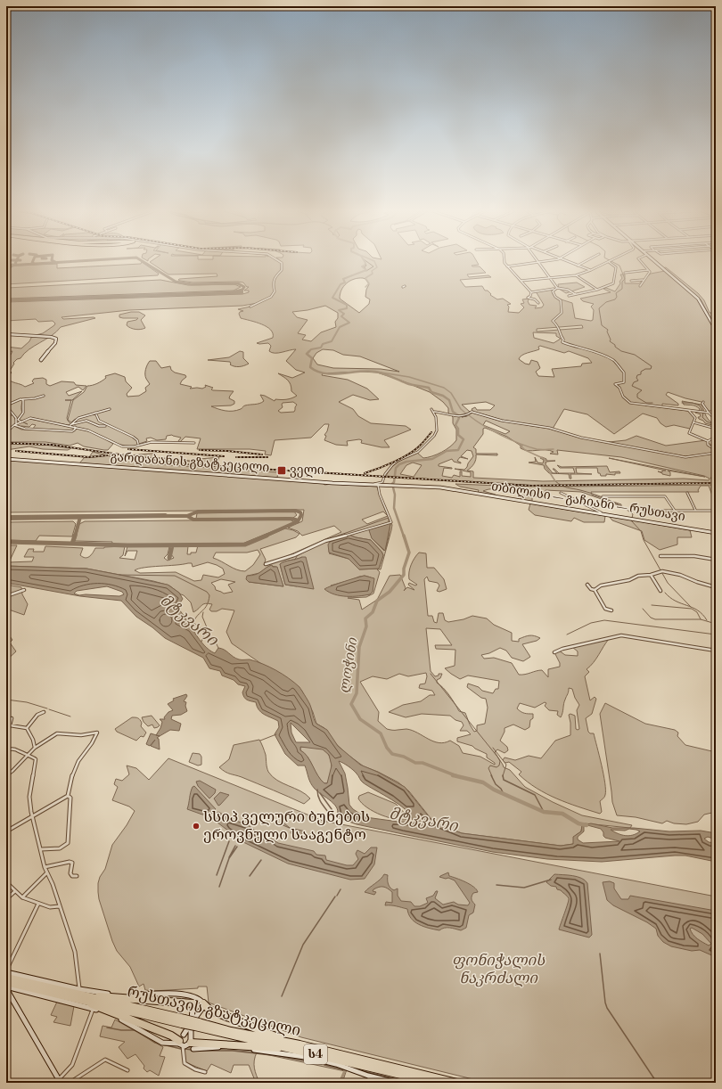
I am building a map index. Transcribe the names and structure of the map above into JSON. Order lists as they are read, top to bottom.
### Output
{
  "streets": {
    "highway": ["რუსთავის გზატკეცილი", "ს4"],
    "street": ["გარდაბანის გზატკეცილი", "თბილისი — გაჩიანი — რუსთავი"]
  },
  "crossings": [
    ["გარდაბანის გზატკეცილი", "თბილისი — გაჩიანი — რუსთავი"]
  ],
  "water": ["მტკვარი", "ლოჭინი"],
  "parks": ["ფონიჭალის ნაკრძალი"],
  "places": {
    "transit": ["ველი"],
    "other": ["სსიპ ველური ბუნების ეროვნული სააგენტო"]
  }
}
